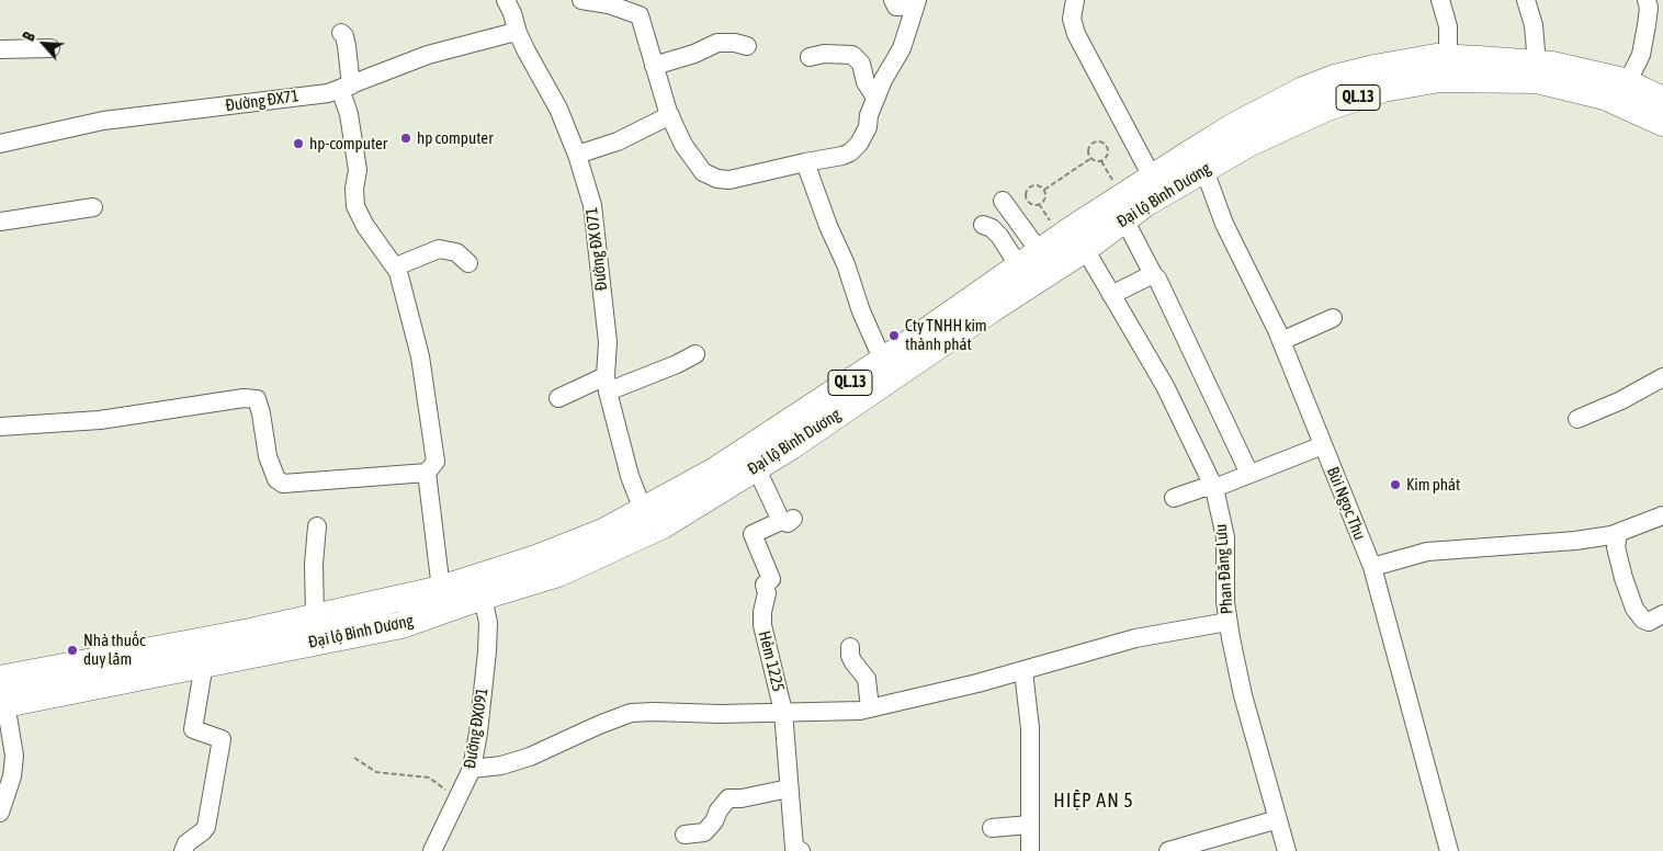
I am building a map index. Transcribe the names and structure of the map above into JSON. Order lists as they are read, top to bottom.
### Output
{
  "streets": {
    "highway": ["QL.13", "Đại lộ Bình Dương"],
    "street": [
      "Đường ĐX71",
      "Đường ĐX 071",
      "Bùi Ngọc Thu",
      "Phan Đăng Lưu",
      "Hẻm 1225",
      "Đường ĐX091"
    ]
  },
  "crossings": [
    ["Đường ĐX71", "Đường ĐX 071"],
    ["Đại lộ Bình Dương", "Đường ĐX 071"],
    ["Đại lộ Bình Dương", "Bùi Ngọc Thu"],
    ["Đại lộ Bình Dương", "Phan Đăng Lưu"],
    ["Đại lộ Bình Dương", "Hẻm 1225"],
    ["Đại lộ Bình Dương", "Đường ĐX091"]
  ],
  "districts": ["HIỆP AN 5"],
  "places": [
    "hp computer",
    "hp-computer",
    "Cty TNHH kim thành phát",
    "Kim phát",
    "Nhà thuốc duy lâm"
  ],
  "north": "top left"
}
